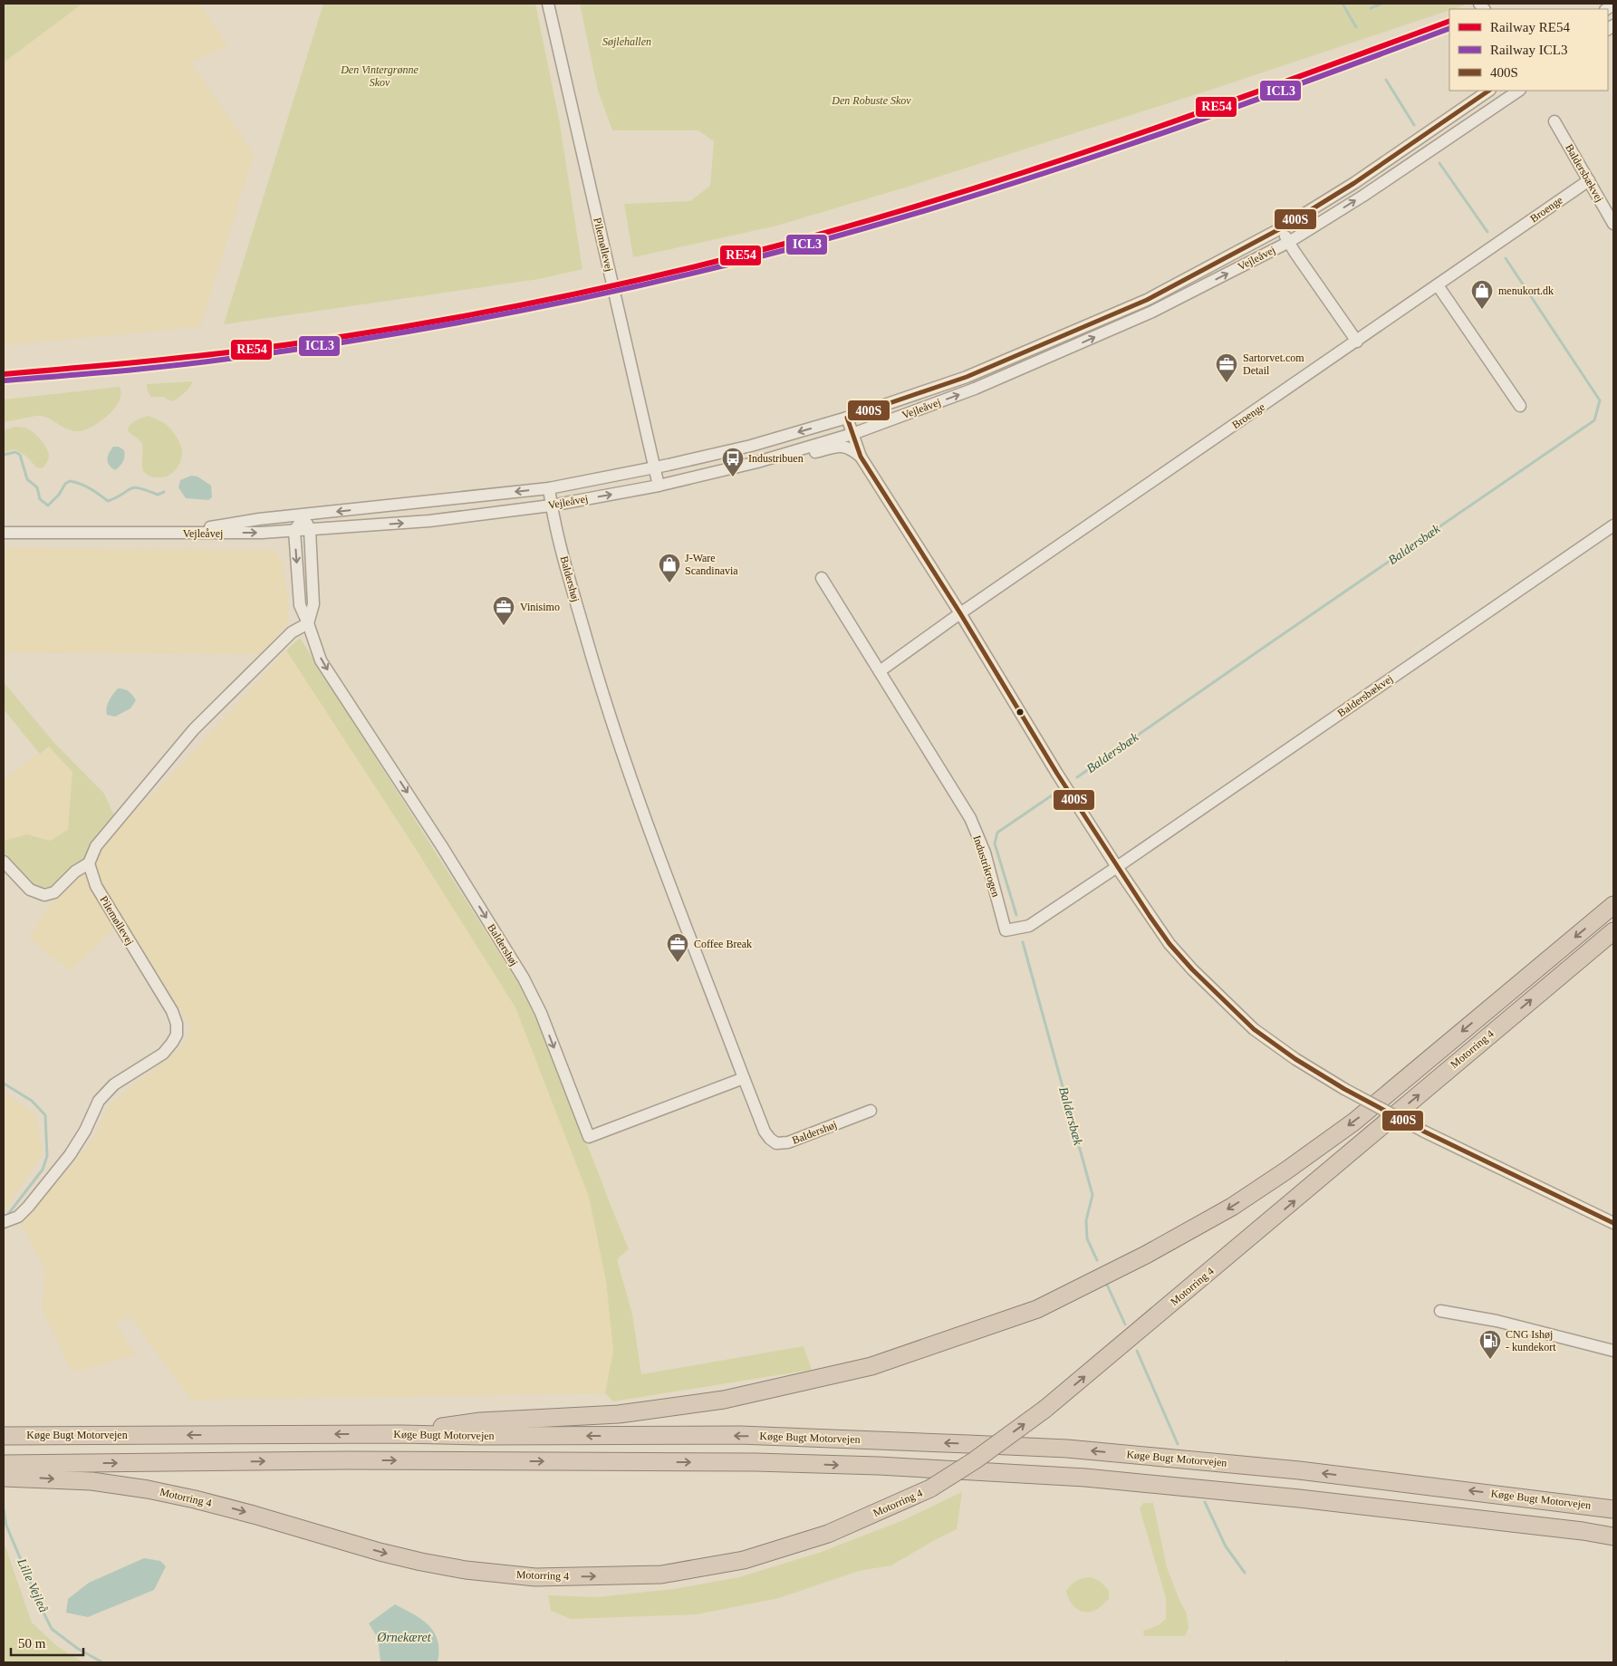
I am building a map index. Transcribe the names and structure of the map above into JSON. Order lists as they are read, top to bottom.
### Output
{
  "streets": {
    "highway": ["Motorring 4", "Køge Bugt Motorvejen"],
    "street": [
      "Baldersbækvej",
      "Broenge",
      "Pilemøllevej",
      "Vejleåvej",
      "Baldershøj",
      "Industrikrogen"
    ]
  },
  "crossings": [
    ["Baldersbækvej", "Broenge"],
    ["Baldersbækvej", "Industrikrogen"],
    ["Pilemøllevej", "Vejleåvej"],
    ["Vejleåvej", "Baldershøj"],
    ["Motorring 4", "Køge Bugt Motorvejen"]
  ],
  "one_way": ["Baldershøj"],
  "water": ["Baldersbæk", "Lille Vejleå", "Ørnekæret"],
  "parks": ["Søjlehallen", "Den Vintergrønne Skov", "Den Robuste Skov"],
  "places": {
    "shop": ["menukort.dk", "J-Ware Scandinavia"],
    "office": ["Sartorvet.com Detail", "Vinisimo", "Coffee Break"],
    "bus stop": ["Industribuen"],
    "fuel station": ["CNG Ishøj - kundekort"]
  },
  "lines": ["rail line RE54", "rail line ICL3", "transit line 400S"],
  "legend": ["Railway RE54", "Railway ICL3", "400S"],
  "scale_bar": "50 m"
}
